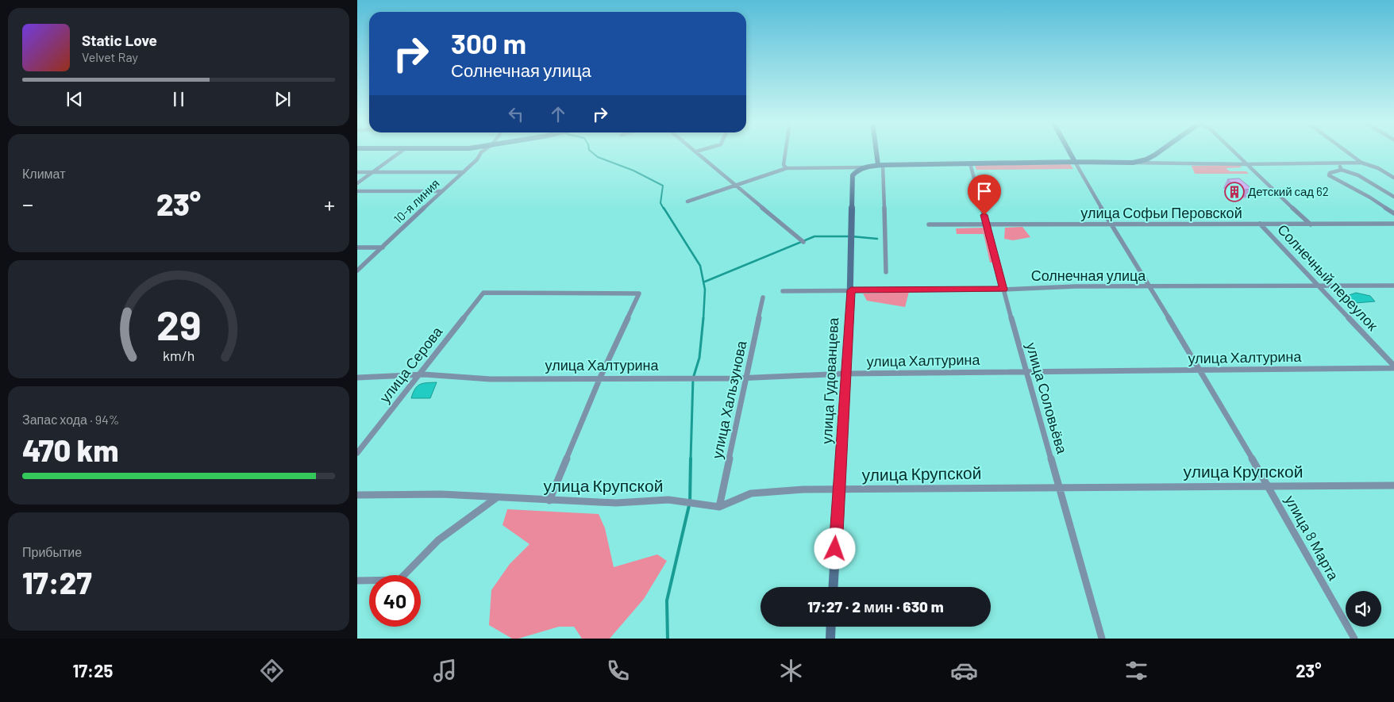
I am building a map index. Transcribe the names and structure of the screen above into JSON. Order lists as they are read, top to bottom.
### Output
{
  "streets": {
    "street": [
      "10-я линия",
      "улица Софьи Перовской",
      "Солнечная улица",
      "Солнечный переулок",
      "улица Халтурина",
      "улица Серова",
      "улица Гудованцева",
      "улица Соловьёва",
      "улица Хальзунова",
      "улица Крупской",
      "улица 8 Марта"
    ]
  },
  "crossings": [
    ["улица Софьи Перовской", "Солнечный переулок"],
    ["улица Софьи Перовской", "улица Соловьёва"],
    ["улица Софьи Перовской", "улица 8 Марта"],
    ["Солнечная улица", "Солнечный переулок"],
    ["Солнечная улица", "улица Гудованцева"],
    ["Солнечная улица", "улица Соловьёва"],
    ["Солнечная улица", "улица 8 Марта"],
    ["Солнечный переулок", "улица Халтурина"],
    ["улица Халтурина", "улица Серова"],
    ["улица Халтурина", "улица Гудованцева"],
    ["улица Халтурина", "улица Соловьёва"],
    ["улица Халтурина", "улица Хальзунова"],
    ["улица Халтурина", "улица 8 Марта"],
    ["улица Гудованцева", "улица Крупской"],
    ["улица Соловьёва", "улица Крупской"],
    ["улица Хальзунова", "улица Крупской"],
    ["улица Крупской", "улица 8 Марта"]
  ],
  "places": {
    "building": ["Детский сад 62"]
  },
  "page": {
    "turn": ["300 m", "Солнечная улица"],
    "song": ["Static Love", "Velvet Ray"],
    "tile": [
      "Климат",
      ["Запас хода · 94%", "470 km"],
      ["Прибытие", "17:27"]
    ],
    "heat": ["−", "23°", "+"],
    "limit": "40",
    "trip": "17:27 · 2 мин · 630 m",
    "tabs": ["17:25", "23°"],
    "gauge": ["29", "km/h"]
  }
}
